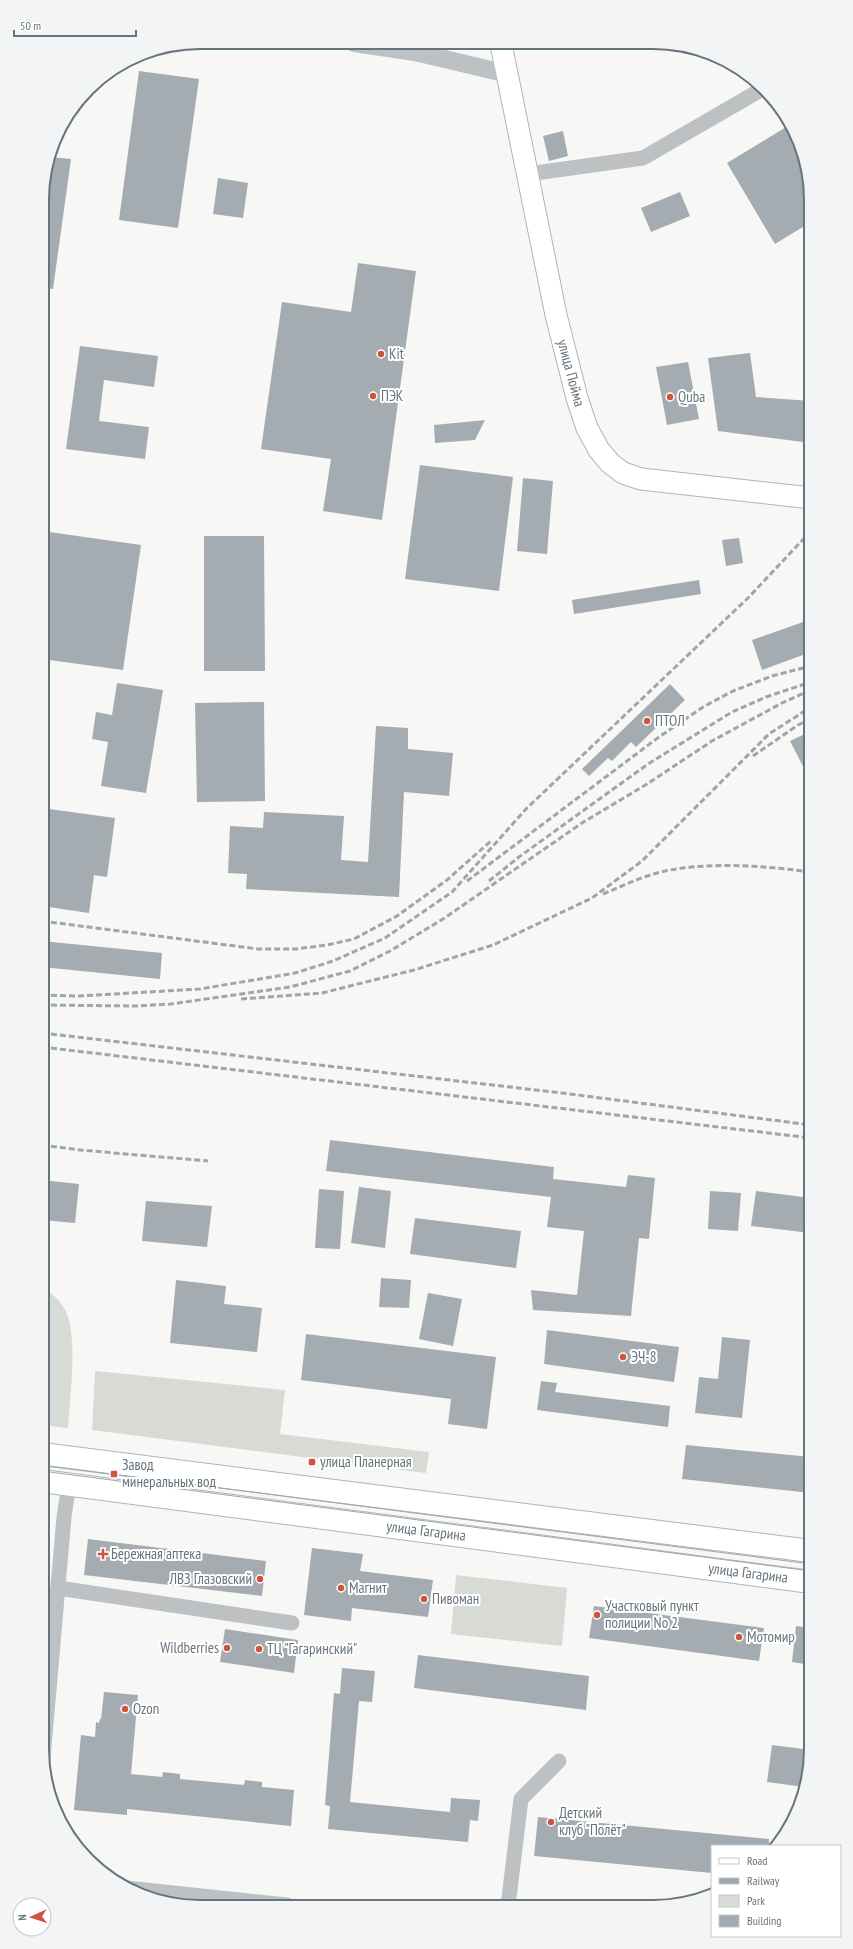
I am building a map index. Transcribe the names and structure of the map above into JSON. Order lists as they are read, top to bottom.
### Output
{
  "streets": {
    "main road": ["улица Пойма", "улица Гагарина"]
  },
  "places": {
    "other": [
      "Kit",
      "ПЭК",
      "Quba",
      "ПТОЛ",
      "ЭЧ-8",
      "ЛВЗ Глазовский",
      "Магнит",
      "Пивоман",
      "Участковый пункт полиции No 2",
      "Мотомир",
      "Wildberries",
      "ТЦ \"Гагаринский\"",
      "Ozon",
      "Детский клуб \"Полёт\""
    ],
    "transit": ["улица Планерная", "Завод минеральных вод"],
    "health": ["Бережная аптека"]
  },
  "legend": [
    "Road",
    "Railway",
    "Park",
    "Building"
  ],
  "scale_bar": "50 m",
  "north": "left"
}
